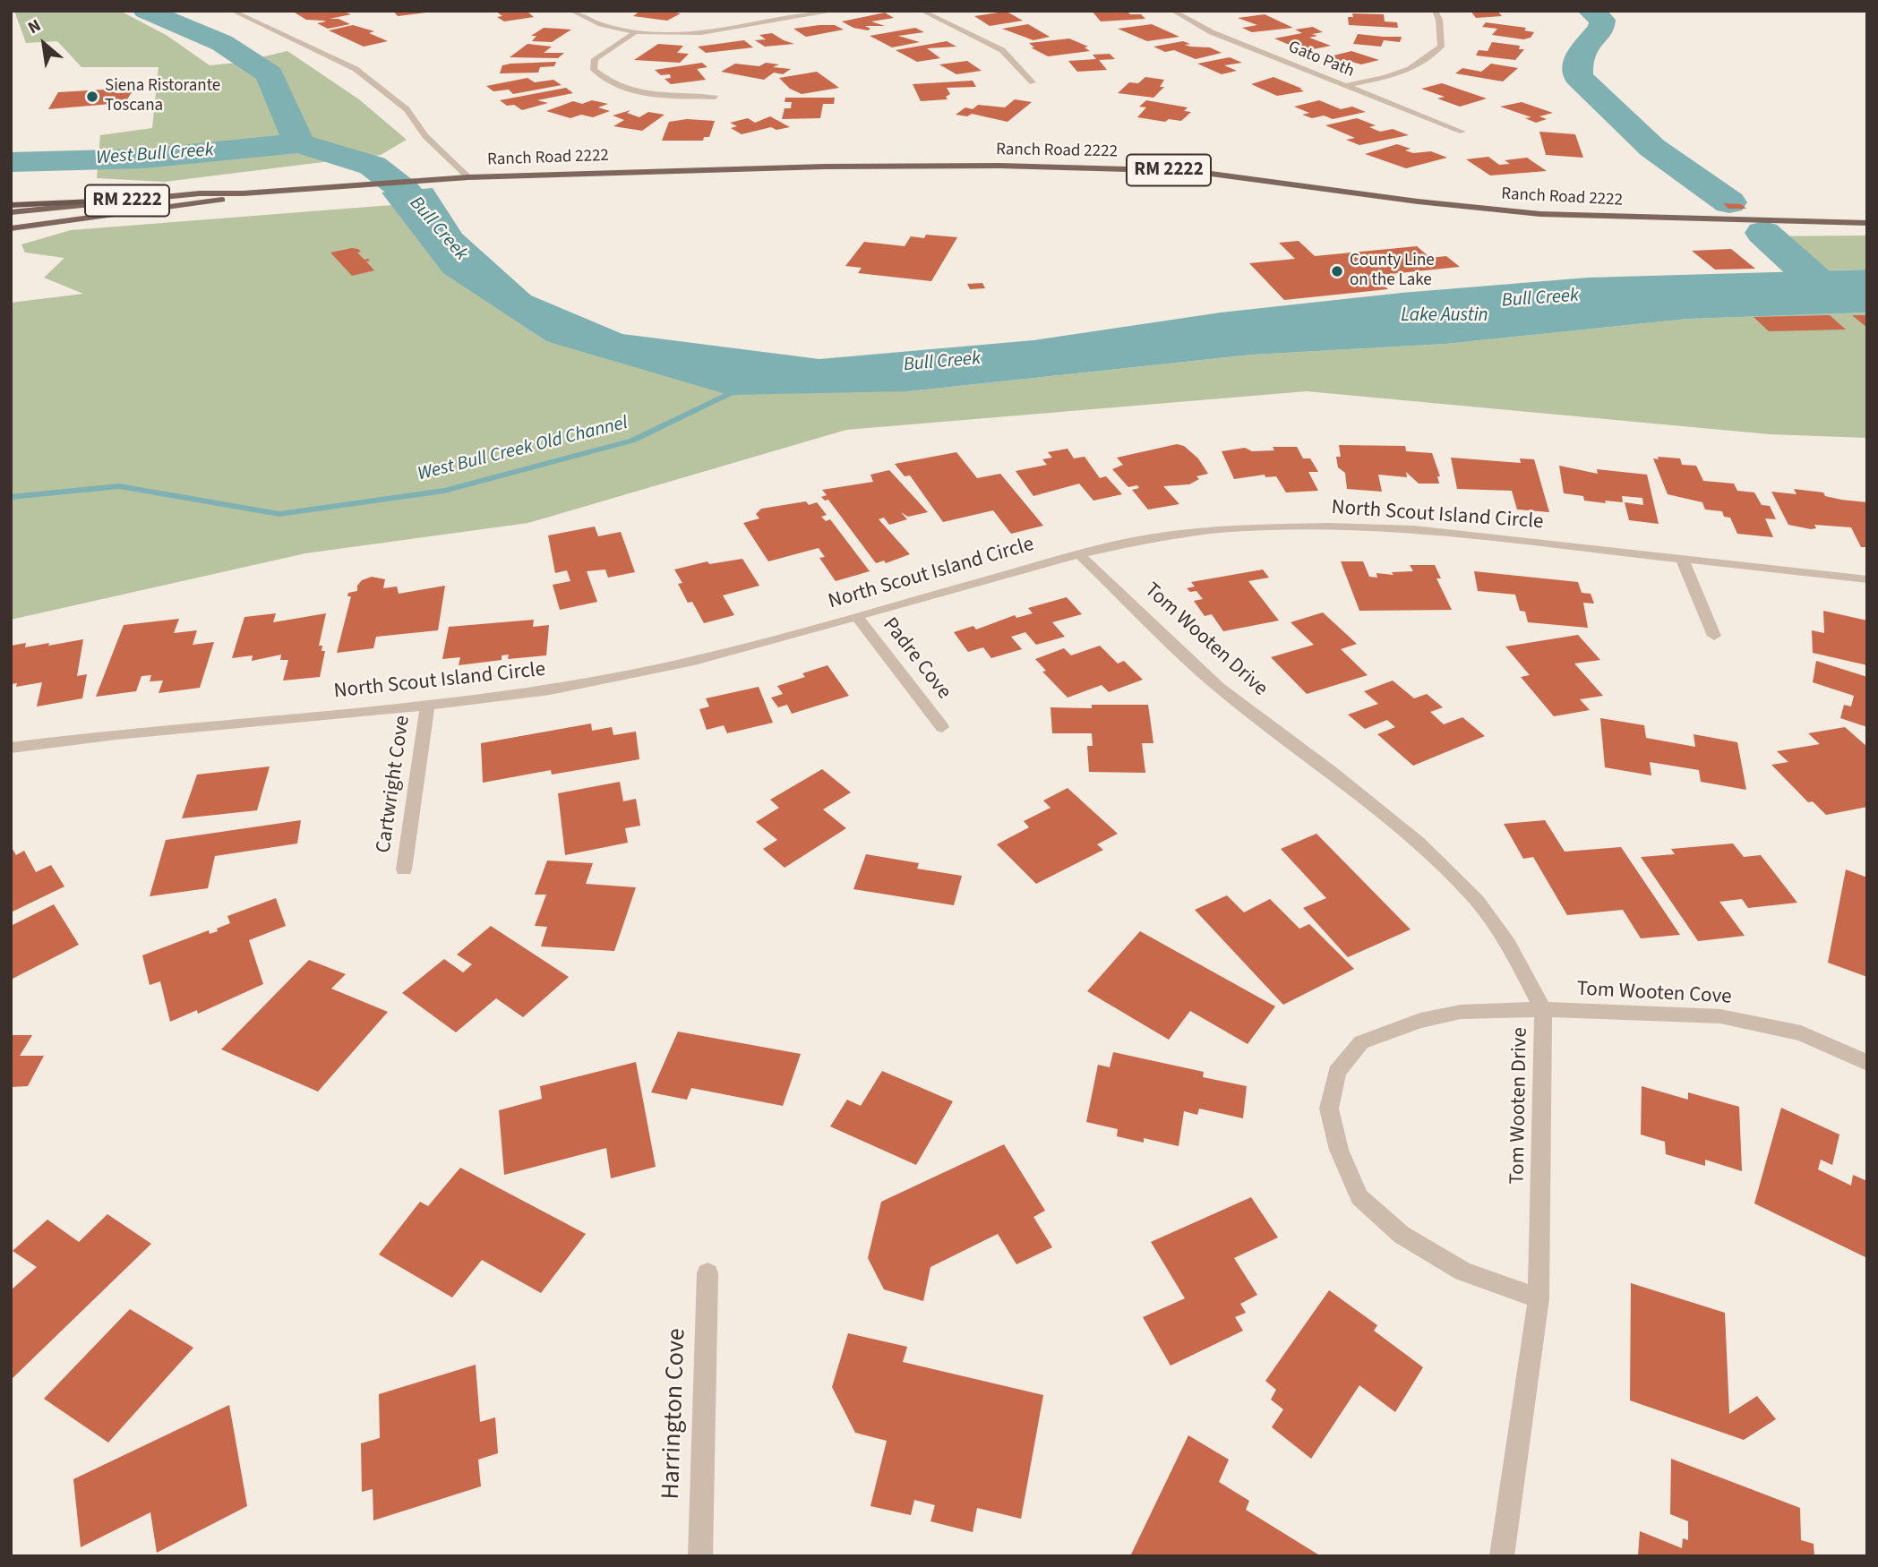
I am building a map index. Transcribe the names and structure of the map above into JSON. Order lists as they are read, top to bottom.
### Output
{
  "streets": {
    "main road": ["Ranch Road 2222", "RM 2222"],
    "street": [
      "Gato Path",
      "North Scout Island Circle",
      "Tom Wooten Drive",
      "Padre Cove",
      "Cartwright Cove",
      "Tom Wooten Cove",
      "Harrington Cove"
    ]
  },
  "crossings": [
    ["North Scout Island Circle", "Tom Wooten Drive"],
    ["North Scout Island Circle", "Padre Cove"],
    ["North Scout Island Circle", "Cartwright Cove"],
    ["Tom Wooten Drive", "Tom Wooten Cove"]
  ],
  "water": [
    "West Bull Creek",
    "Bull Creek",
    "Lake Austin",
    "West Bull Creek Old Channel"
  ],
  "places": ["Siena Ristorante Toscana", "County Line on the Lake"],
  "north": "top left"
}
